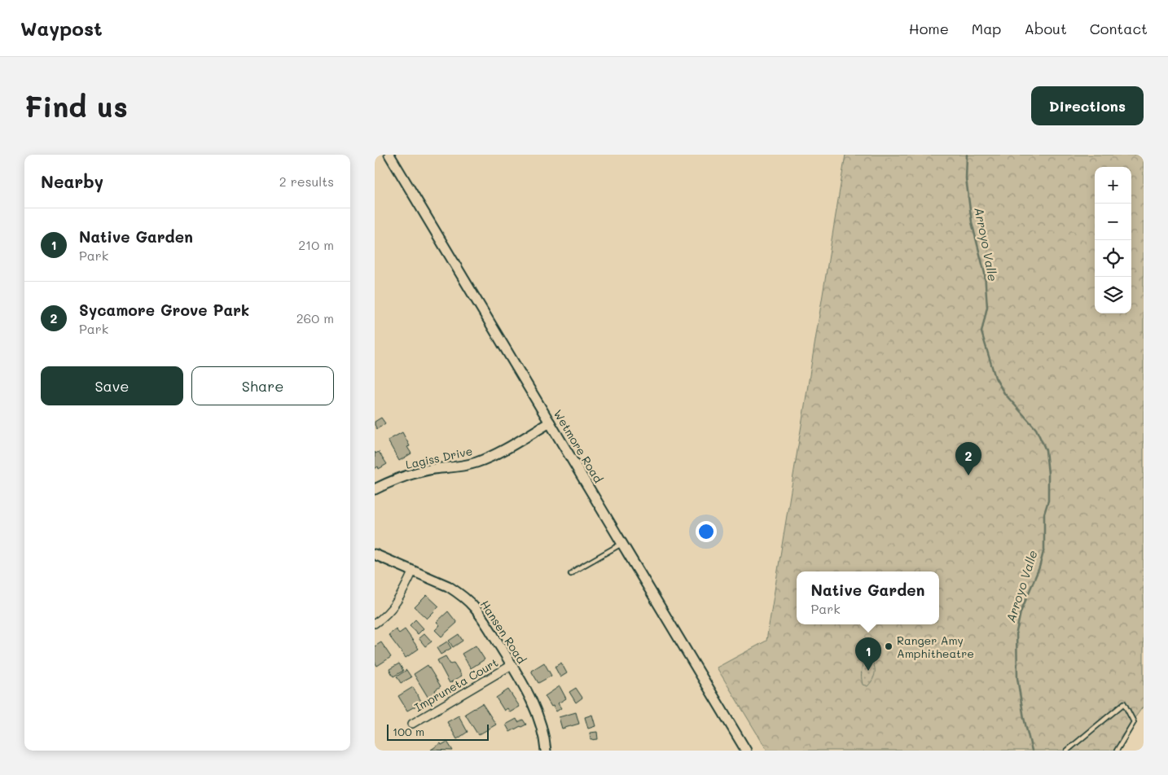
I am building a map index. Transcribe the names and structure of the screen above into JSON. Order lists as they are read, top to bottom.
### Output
{
  "streets": {
    "street": [
      "Wetmore Road",
      "Lagiss Drive",
      "Hansen Road",
      "Impruneta Court"
    ]
  },
  "crossings": [
    ["Wetmore Road", "Lagiss Drive"],
    ["Hansen Road", "Impruneta Court"]
  ],
  "water": ["Arroyo Valle"],
  "places": ["Ranger Amy Amphitheatre"],
  "scale_bar": "100 m",
  "page": {
    "header": "Waypost",
    "nav": [
      "Home",
      "Map",
      "About",
      "Contact"
    ],
    "buttons": [
      "Directions",
      ["Save", "Share"]
    ],
    "title": "Find us",
    "heading": ["Nearby", "2 results"],
    "map_buttons": ["+", "−"],
    "list": [
      {
        "mark": "1",
        "name": "Native Garden",
        "note": "Park",
        "value": "210 m"
      },
      {
        "mark": "2",
        "name": "Sycamore Grove Park",
        "note": "Park",
        "value": "260 m"
      }
    ],
    "pins": ["2", "1"],
    "popup": ["Native Garden", "Park"],
    "scale": "100 m"
  }
}
